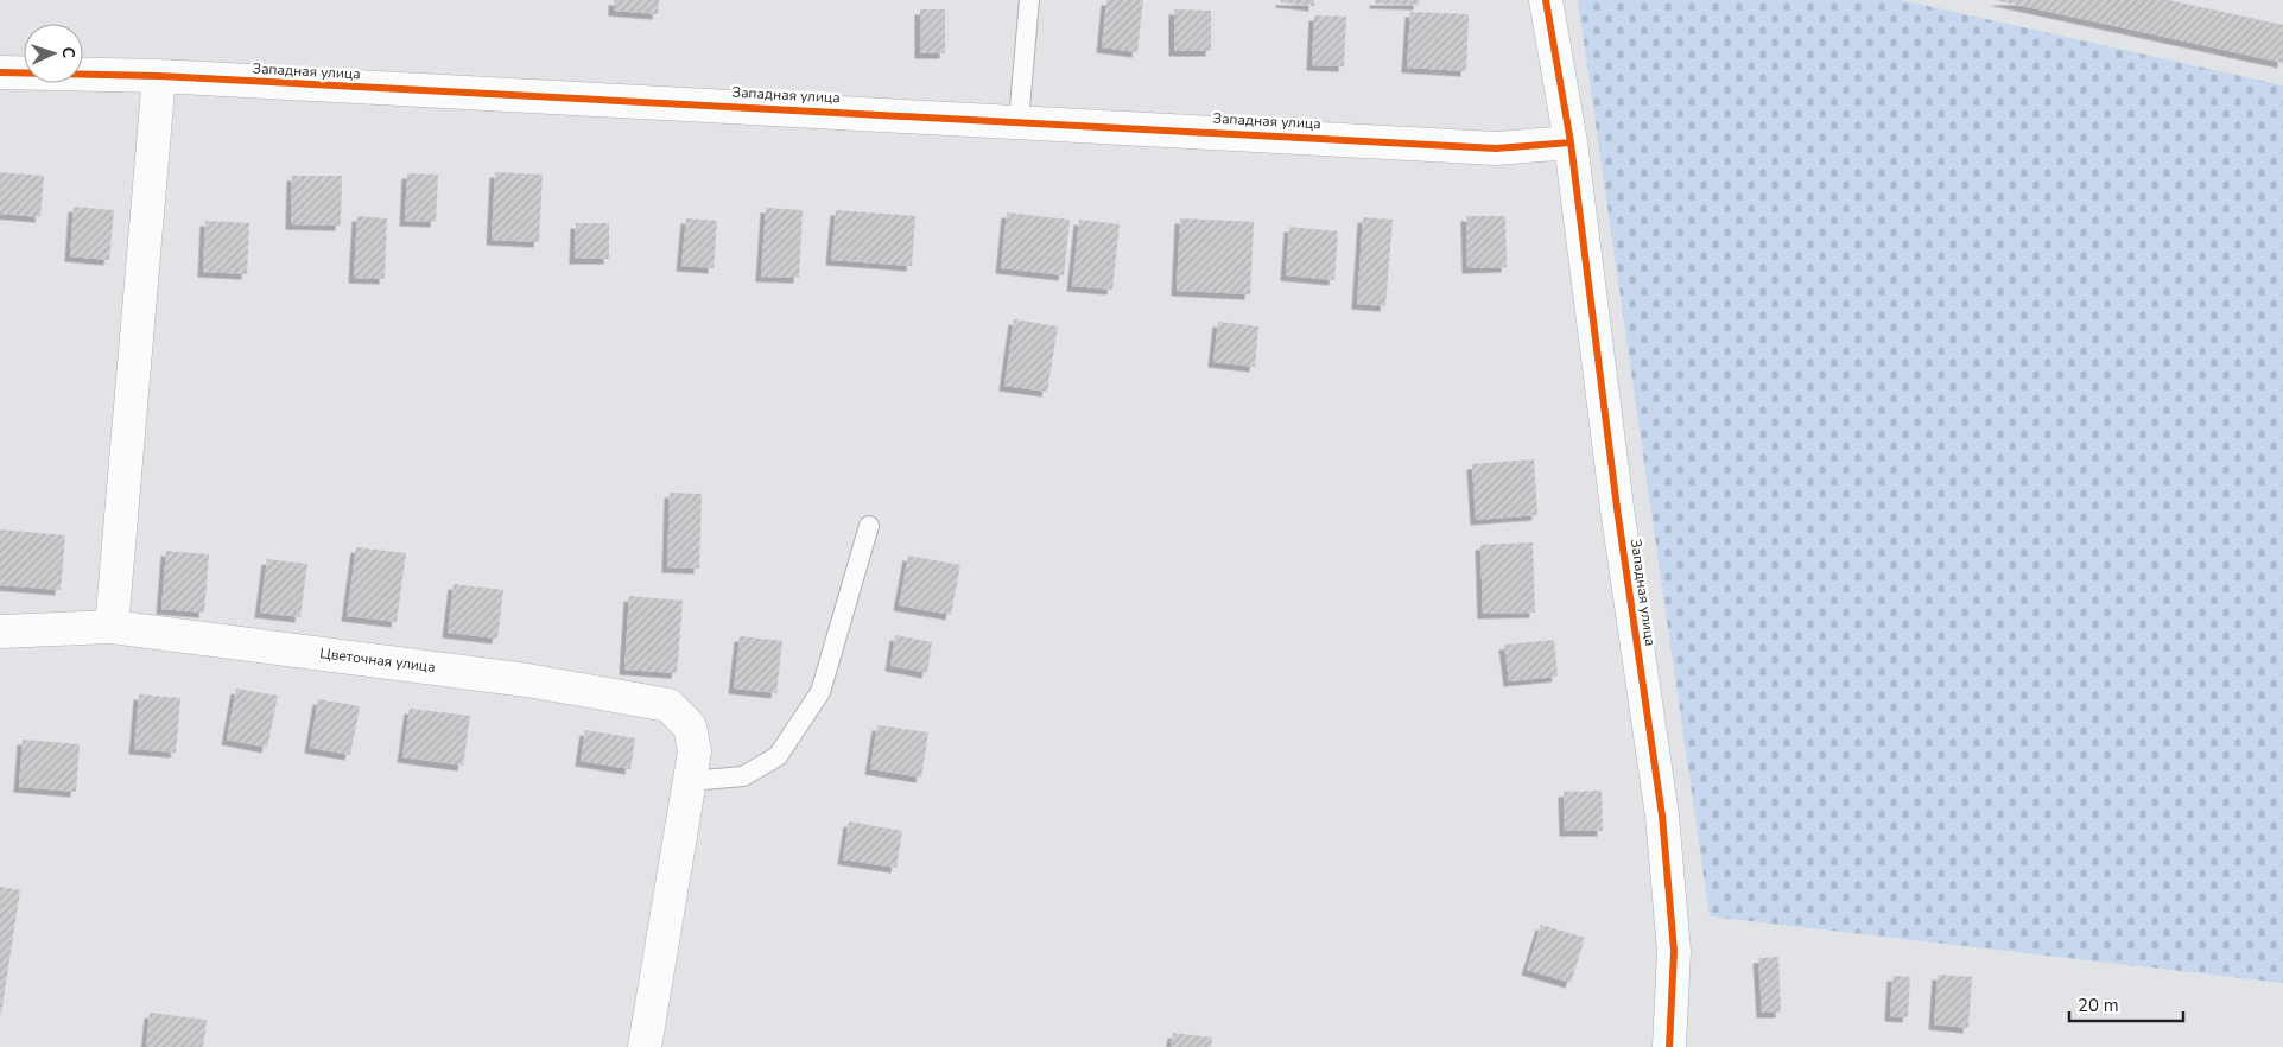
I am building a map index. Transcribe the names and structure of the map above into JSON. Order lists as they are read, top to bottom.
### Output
{
  "streets": {
    "street": ["Западная улица", "Цветочная улица"]
  },
  "scale_bar": "20 m",
  "north": "right"
}
